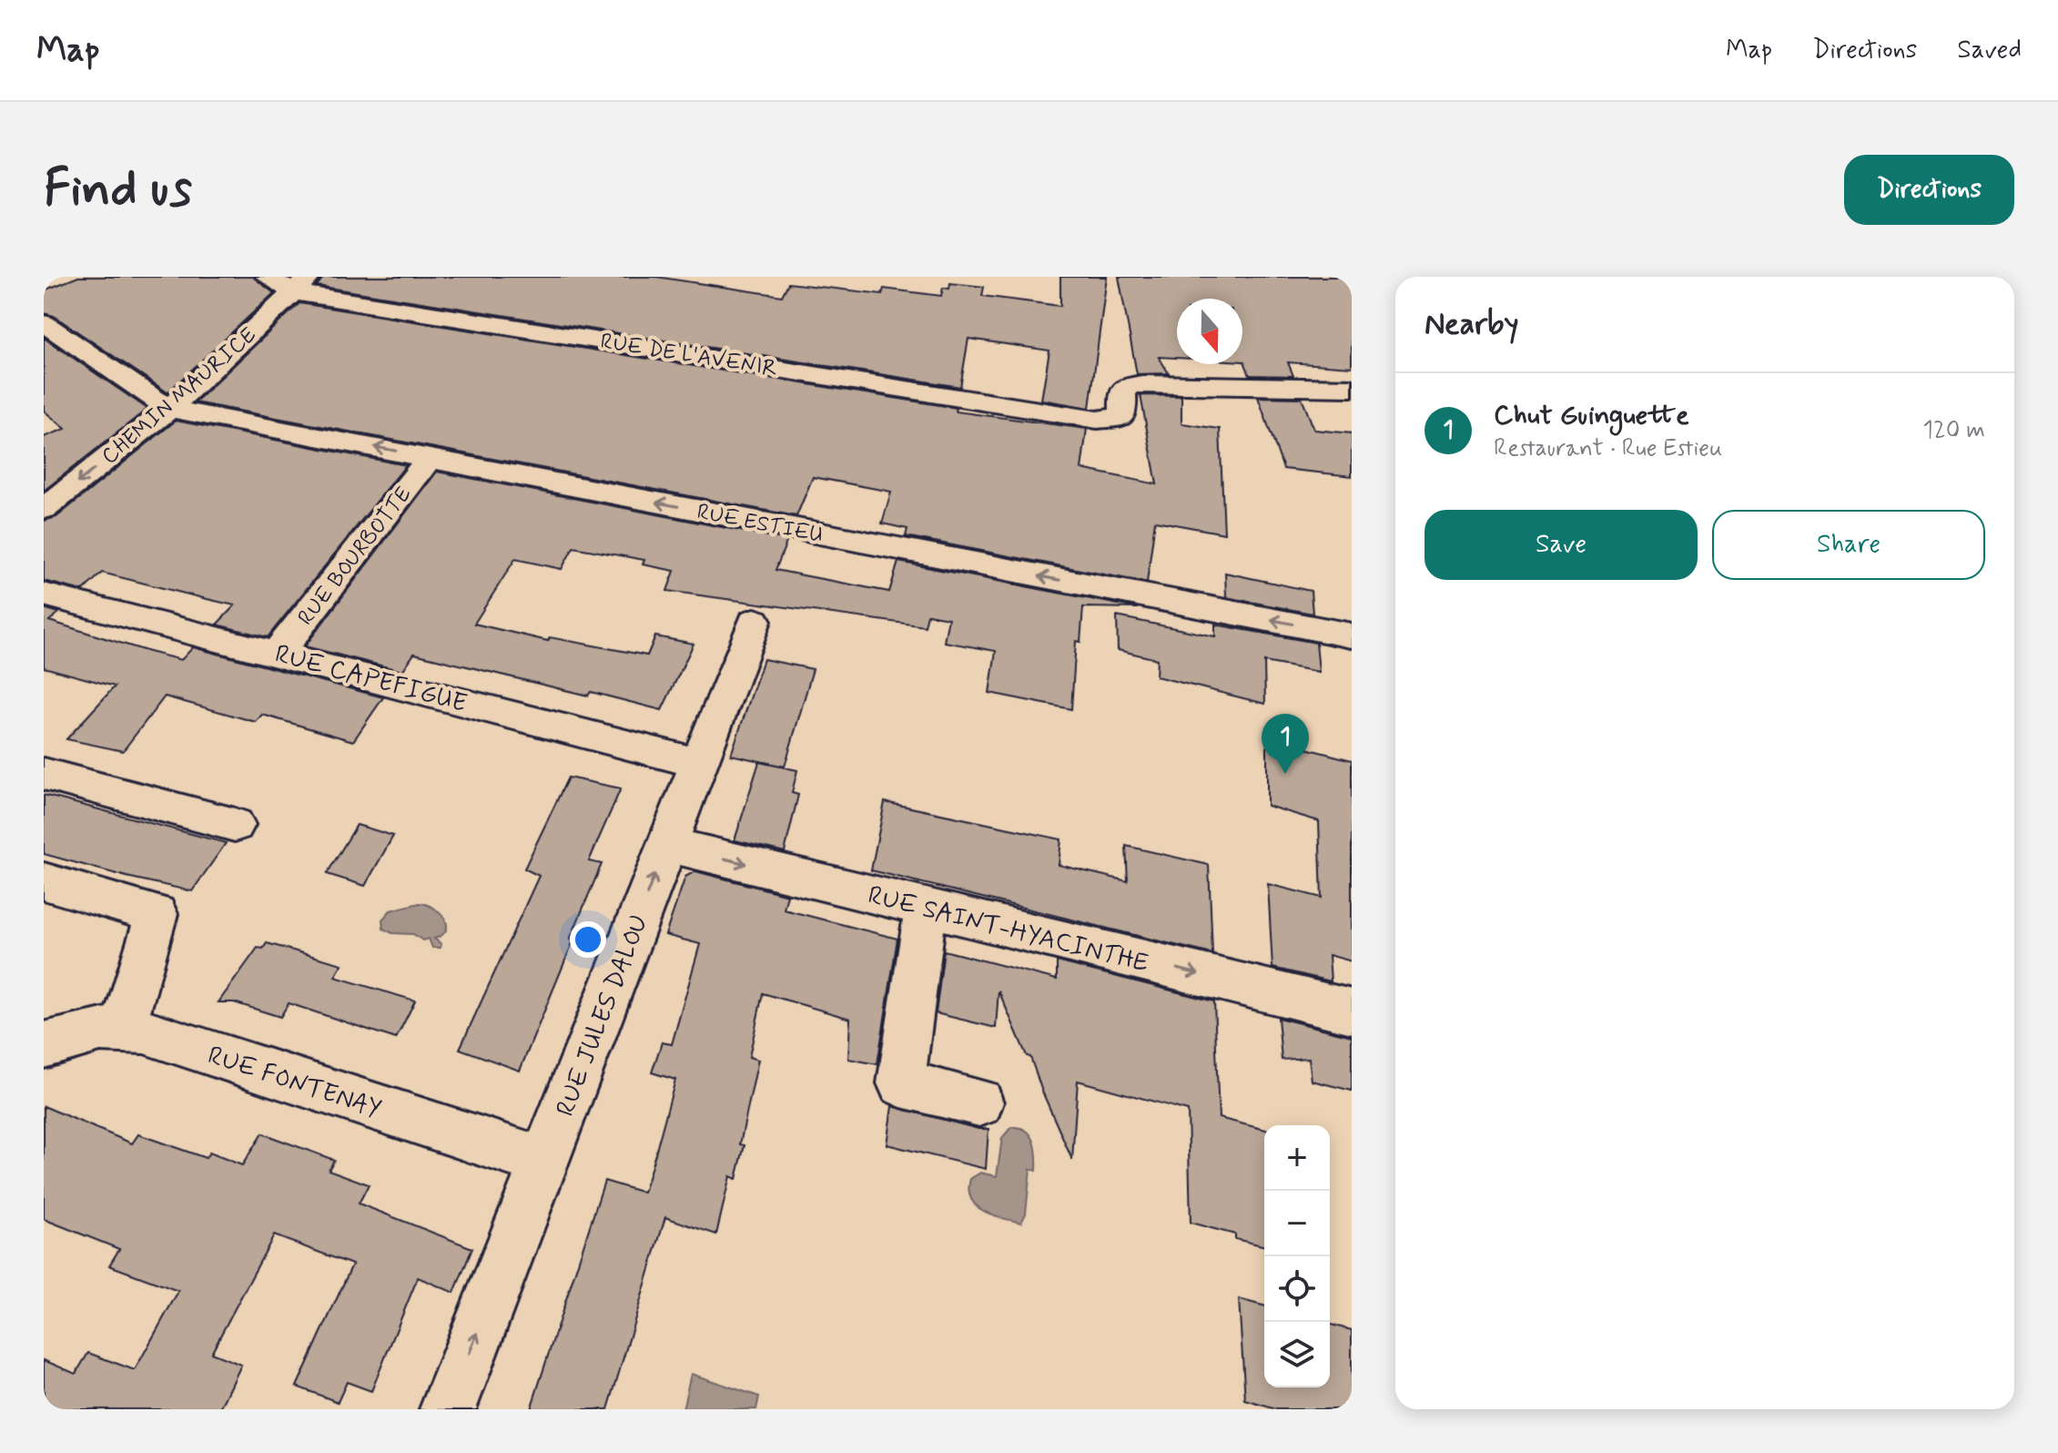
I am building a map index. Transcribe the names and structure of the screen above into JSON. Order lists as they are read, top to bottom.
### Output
{
  "streets": {
    "street": [
      "RUE DE L'AVENIR",
      "CHEMIN MAURICE",
      "RUE ESTIEU",
      "RUE BOURBOTTE",
      "RUE CAPEFIGUE",
      "RUE SAINT-HYACINTHE",
      "RUE JULES DALOU",
      "RUE FONTENAY"
    ]
  },
  "crossings": [
    ["RUE DE L'AVENIR", "CHEMIN MAURICE"],
    ["CHEMIN MAURICE", "RUE ESTIEU"],
    ["RUE ESTIEU", "RUE BOURBOTTE"],
    ["RUE BOURBOTTE", "RUE CAPEFIGUE"],
    ["RUE CAPEFIGUE", "RUE JULES DALOU"],
    ["RUE SAINT-HYACINTHE", "RUE JULES DALOU"],
    ["RUE JULES DALOU", "RUE FONTENAY"]
  ],
  "one_way": [
    "CHEMIN MAURICE",
    "RUE ESTIEU",
    "RUE SAINT-HYACINTHE",
    "RUE JULES DALOU"
  ],
  "north": "bottom",
  "page": {
    "header": "Map",
    "nav": ["Map", "Directions", "Saved"],
    "buttons": [
      "Directions",
      ["Save", "Share"]
    ],
    "title": "Find us",
    "heading": "Nearby",
    "list": [
      {
        "mark": "1",
        "name": "Chut Guinguette",
        "note": "Restaurant · Rue Estieu",
        "value": "120 m"
      }
    ],
    "pins": "1",
    "map_buttons": ["+", "−"]
  }
}
